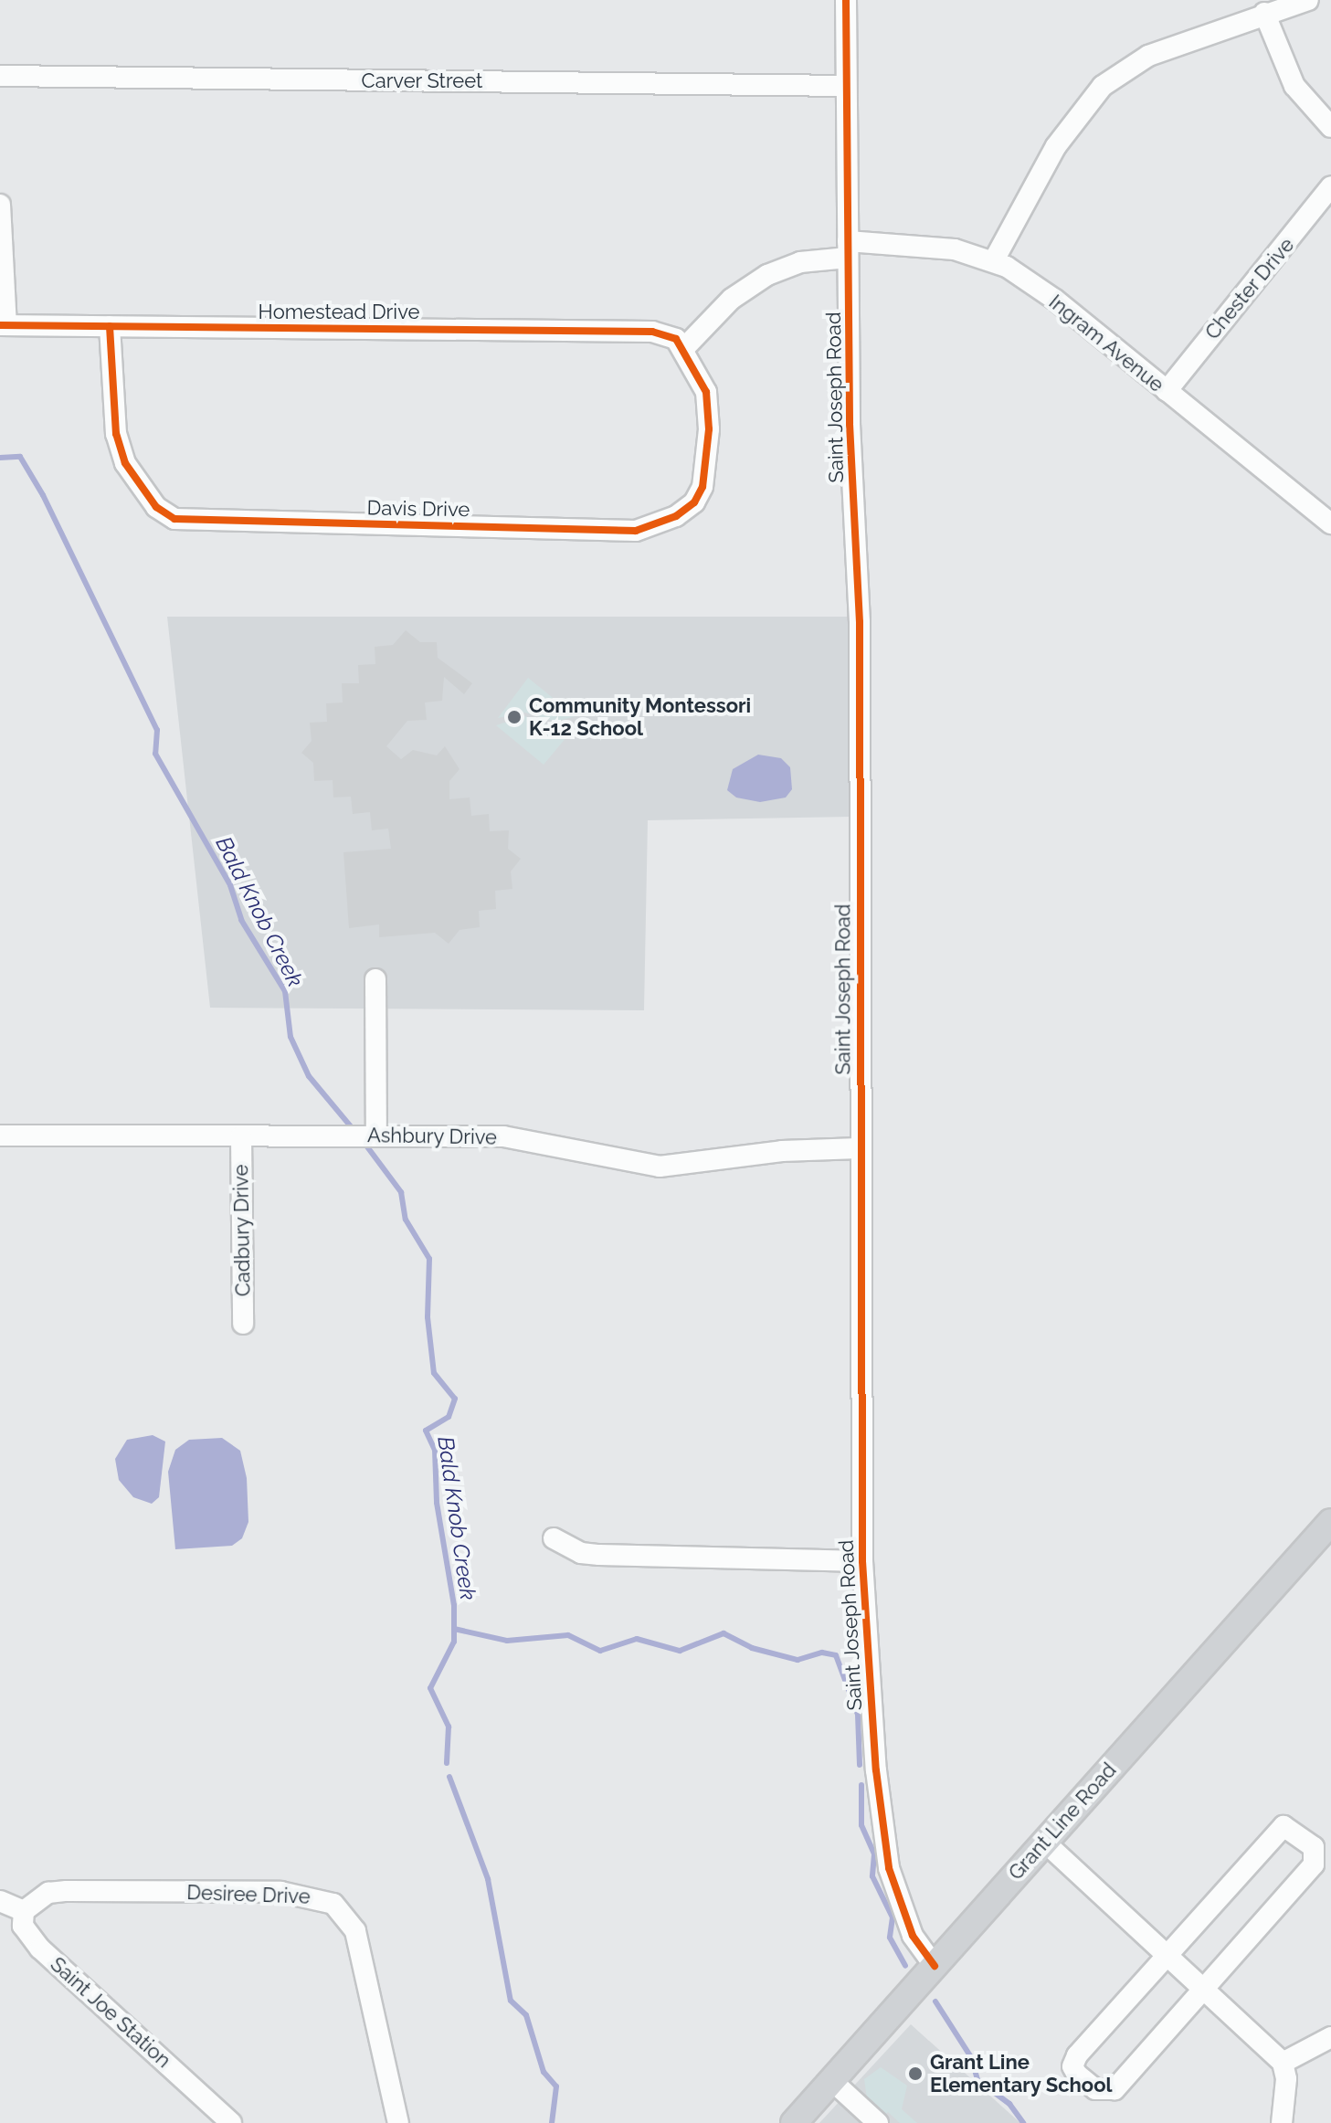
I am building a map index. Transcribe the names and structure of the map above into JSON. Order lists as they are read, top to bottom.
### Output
{
  "streets": {
    "main road": ["Grant Line Road"],
    "street": [
      "Carver Street",
      "Chester Drive",
      "Homestead Drive",
      "Ingram Avenue",
      "Saint Joseph Road",
      "Davis Drive",
      "Ashbury Drive",
      "Cadbury Drive",
      "Desiree Drive",
      "Saint Joe Station"
    ]
  },
  "crossings": [
    ["Carver Street", "Saint Joseph Road"],
    ["Chester Drive", "Ingram Avenue"],
    ["Homestead Drive", "Davis Drive"],
    ["Ingram Avenue", "Saint Joseph Road"],
    ["Saint Joseph Road", "Ashbury Drive"],
    ["Saint Joseph Road", "Grant Line Road"],
    ["Ashbury Drive", "Cadbury Drive"],
    ["Desiree Drive", "Saint Joe Station"]
  ],
  "water": ["Bald Knob Creek"],
  "places": ["Community Montessori K-12 School", "Grant Line Elementary School"]
}
